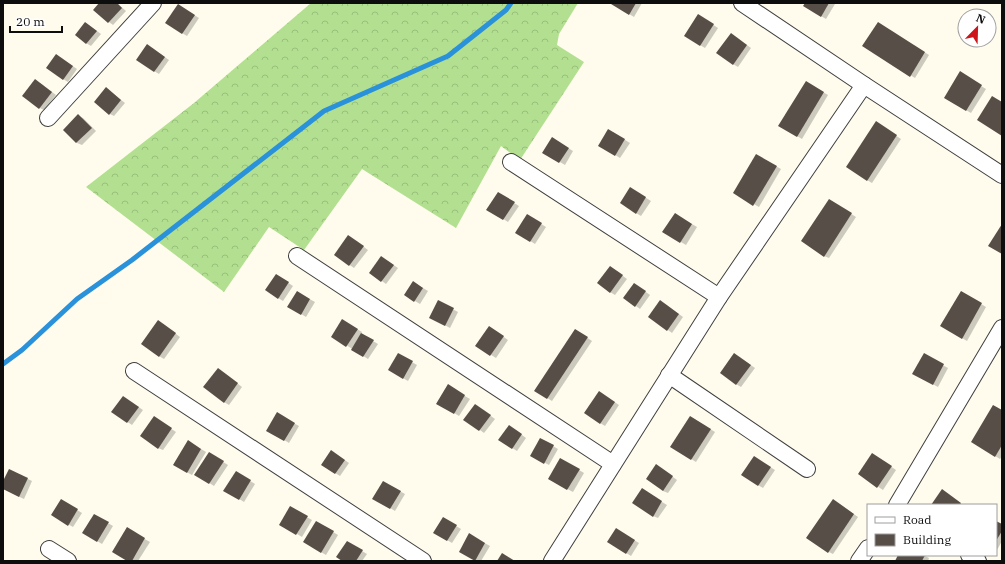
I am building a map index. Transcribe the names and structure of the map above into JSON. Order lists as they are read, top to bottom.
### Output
{
  "legend": ["Road", "Building"],
  "scale_bar": "20 m",
  "north": "top right"
}
